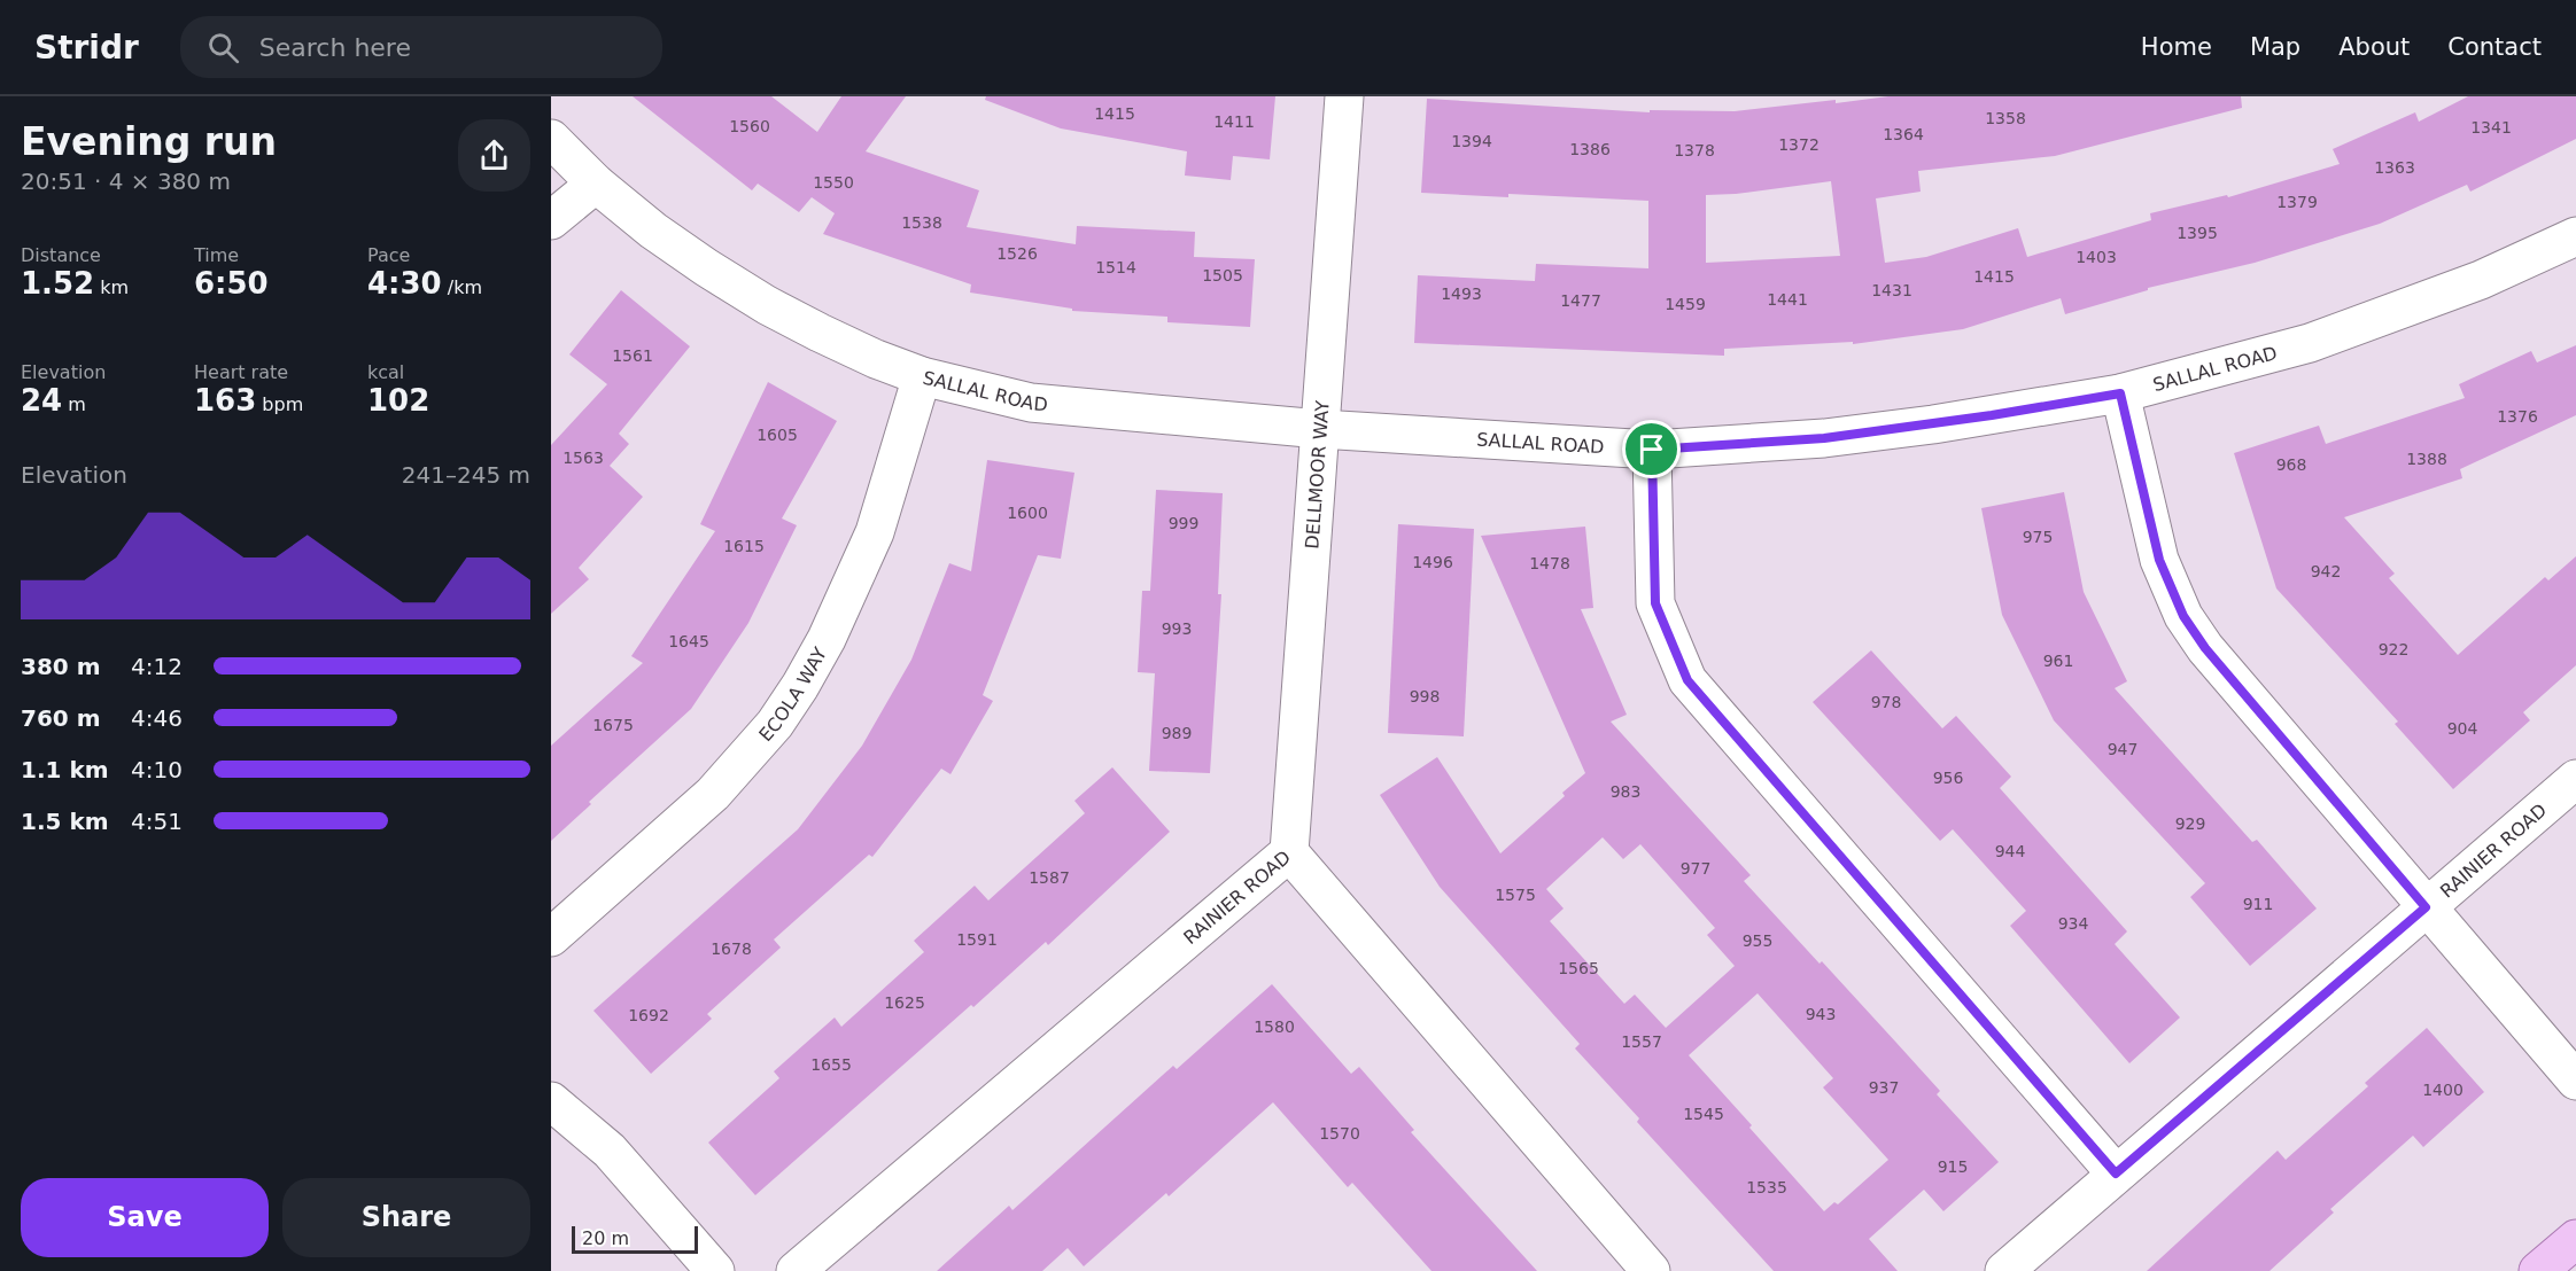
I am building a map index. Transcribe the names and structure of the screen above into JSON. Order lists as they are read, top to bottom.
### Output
{
  "streets": {
    "street": [
      "SALLAL ROAD",
      "DELLMOOR WAY",
      "ECOLA WAY",
      "RAINIER ROAD"
    ]
  },
  "crossings": [
    ["SALLAL ROAD", "DELLMOOR WAY"],
    ["SALLAL ROAD", "ECOLA WAY"],
    ["DELLMOOR WAY", "RAINIER ROAD"]
  ],
  "house_numbers": [
    "1415",
    "1358",
    "1411",
    "1560",
    "1341",
    "1364",
    "1394",
    "1372",
    "1386",
    "1378",
    "1363",
    "1550",
    "1379",
    "1538",
    "1395",
    "1526",
    "1403",
    "1514",
    "1505",
    "1415",
    "1431",
    "1493",
    "1441",
    "1477",
    "1459",
    "1561",
    "1376",
    "1605",
    "1563",
    "1388",
    "968",
    "1600",
    "999",
    "975",
    "1615",
    "1496",
    "1478",
    "942",
    "993",
    "1645",
    "922",
    "961",
    "998",
    "978",
    "1675",
    "904",
    "989",
    "947",
    "956",
    "983",
    "929",
    "944",
    "977",
    "1587",
    "1575",
    "911",
    "934",
    "1591",
    "955",
    "1678",
    "1565",
    "1625",
    "943",
    "1692",
    "1580",
    "1557",
    "1655",
    "937",
    "1400",
    "1545",
    "1570",
    "915",
    "1535"
  ],
  "scale_bar": "20 m",
  "page": {
    "header": "Stridr",
    "search": "Search here",
    "nav": [
      "Home",
      "Map",
      "About",
      "Contact"
    ],
    "heading": ["Evening run", "20:51 · 4 × 380 m"],
    "stats": [
      ["Distance", "1.52 km"],
      ["Time", "6:50"],
      ["Pace", "4:30 /km"],
      ["Elevation", "24 m"],
      ["Heart rate", "163 bpm"],
      ["kcal", "102"]
    ],
    "chart": ["Elevation", "241–245 m"],
    "list": [
      {
        "name": "380 m",
        "note": "4:12"
      },
      {
        "name": "760 m",
        "note": "4:46"
      },
      {
        "name": "1.1 km",
        "note": "4:10"
      },
      {
        "name": "1.5 km",
        "note": "4:51"
      }
    ],
    "buttons": ["Save", "Share"],
    "scale": "20 m"
  }
}
